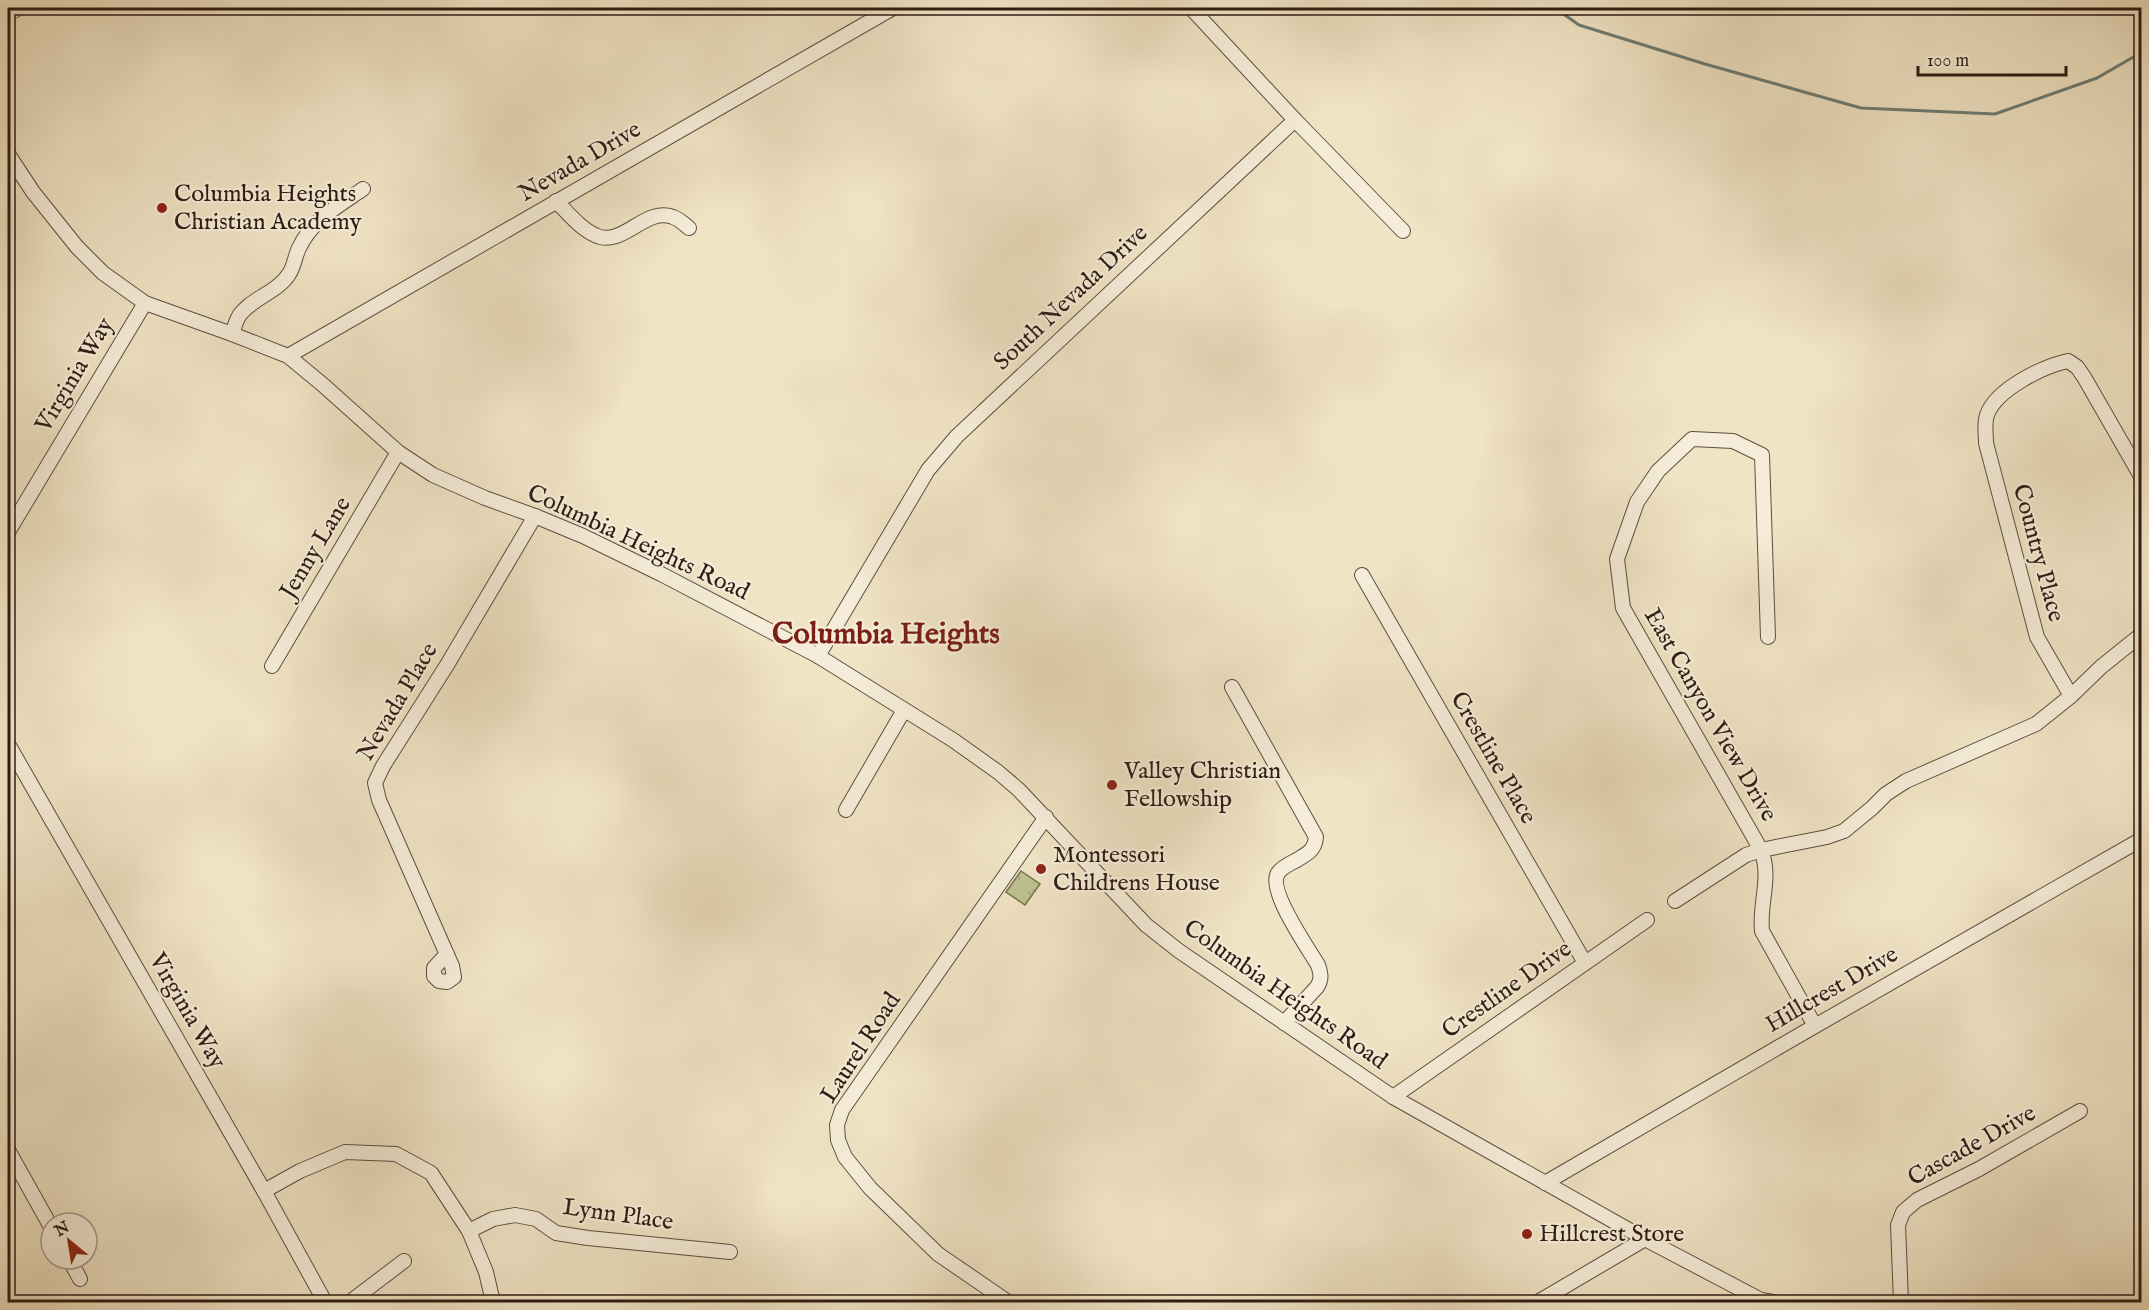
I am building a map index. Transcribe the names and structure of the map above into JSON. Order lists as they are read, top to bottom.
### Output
{
  "streets": {
    "street": [
      "Nevada Drive",
      "South Nevada Drive",
      "Virginia Way",
      "Columbia Heights Road",
      "Jenny Lane",
      "Country Place",
      "Nevada Place",
      "East Canyon View Drive",
      "Crestline Place",
      "Crestline Drive",
      "Hillcrest Drive",
      "Laurel Road",
      "Cascade Drive",
      "Lynn Place"
    ]
  },
  "crossings": [
    ["Nevada Drive", "Columbia Heights Road"],
    ["South Nevada Drive", "Columbia Heights Road"],
    ["Virginia Way", "Columbia Heights Road"],
    ["Columbia Heights Road", "Jenny Lane"],
    ["Columbia Heights Road", "Nevada Place"],
    ["Columbia Heights Road", "Crestline Drive"],
    ["Columbia Heights Road", "Hillcrest Drive"],
    ["Columbia Heights Road", "Laurel Road"],
    ["East Canyon View Drive", "Hillcrest Drive"],
    ["Crestline Place", "Crestline Drive"]
  ],
  "districts": ["Columbia Heights"],
  "places": [
    "Columbia Heights Christian Academy",
    "Valley Christian Fellowship",
    "Montessori Childrens House",
    "Hillcrest Store"
  ],
  "scale_bar": "100 m",
  "north": "top left"
}
